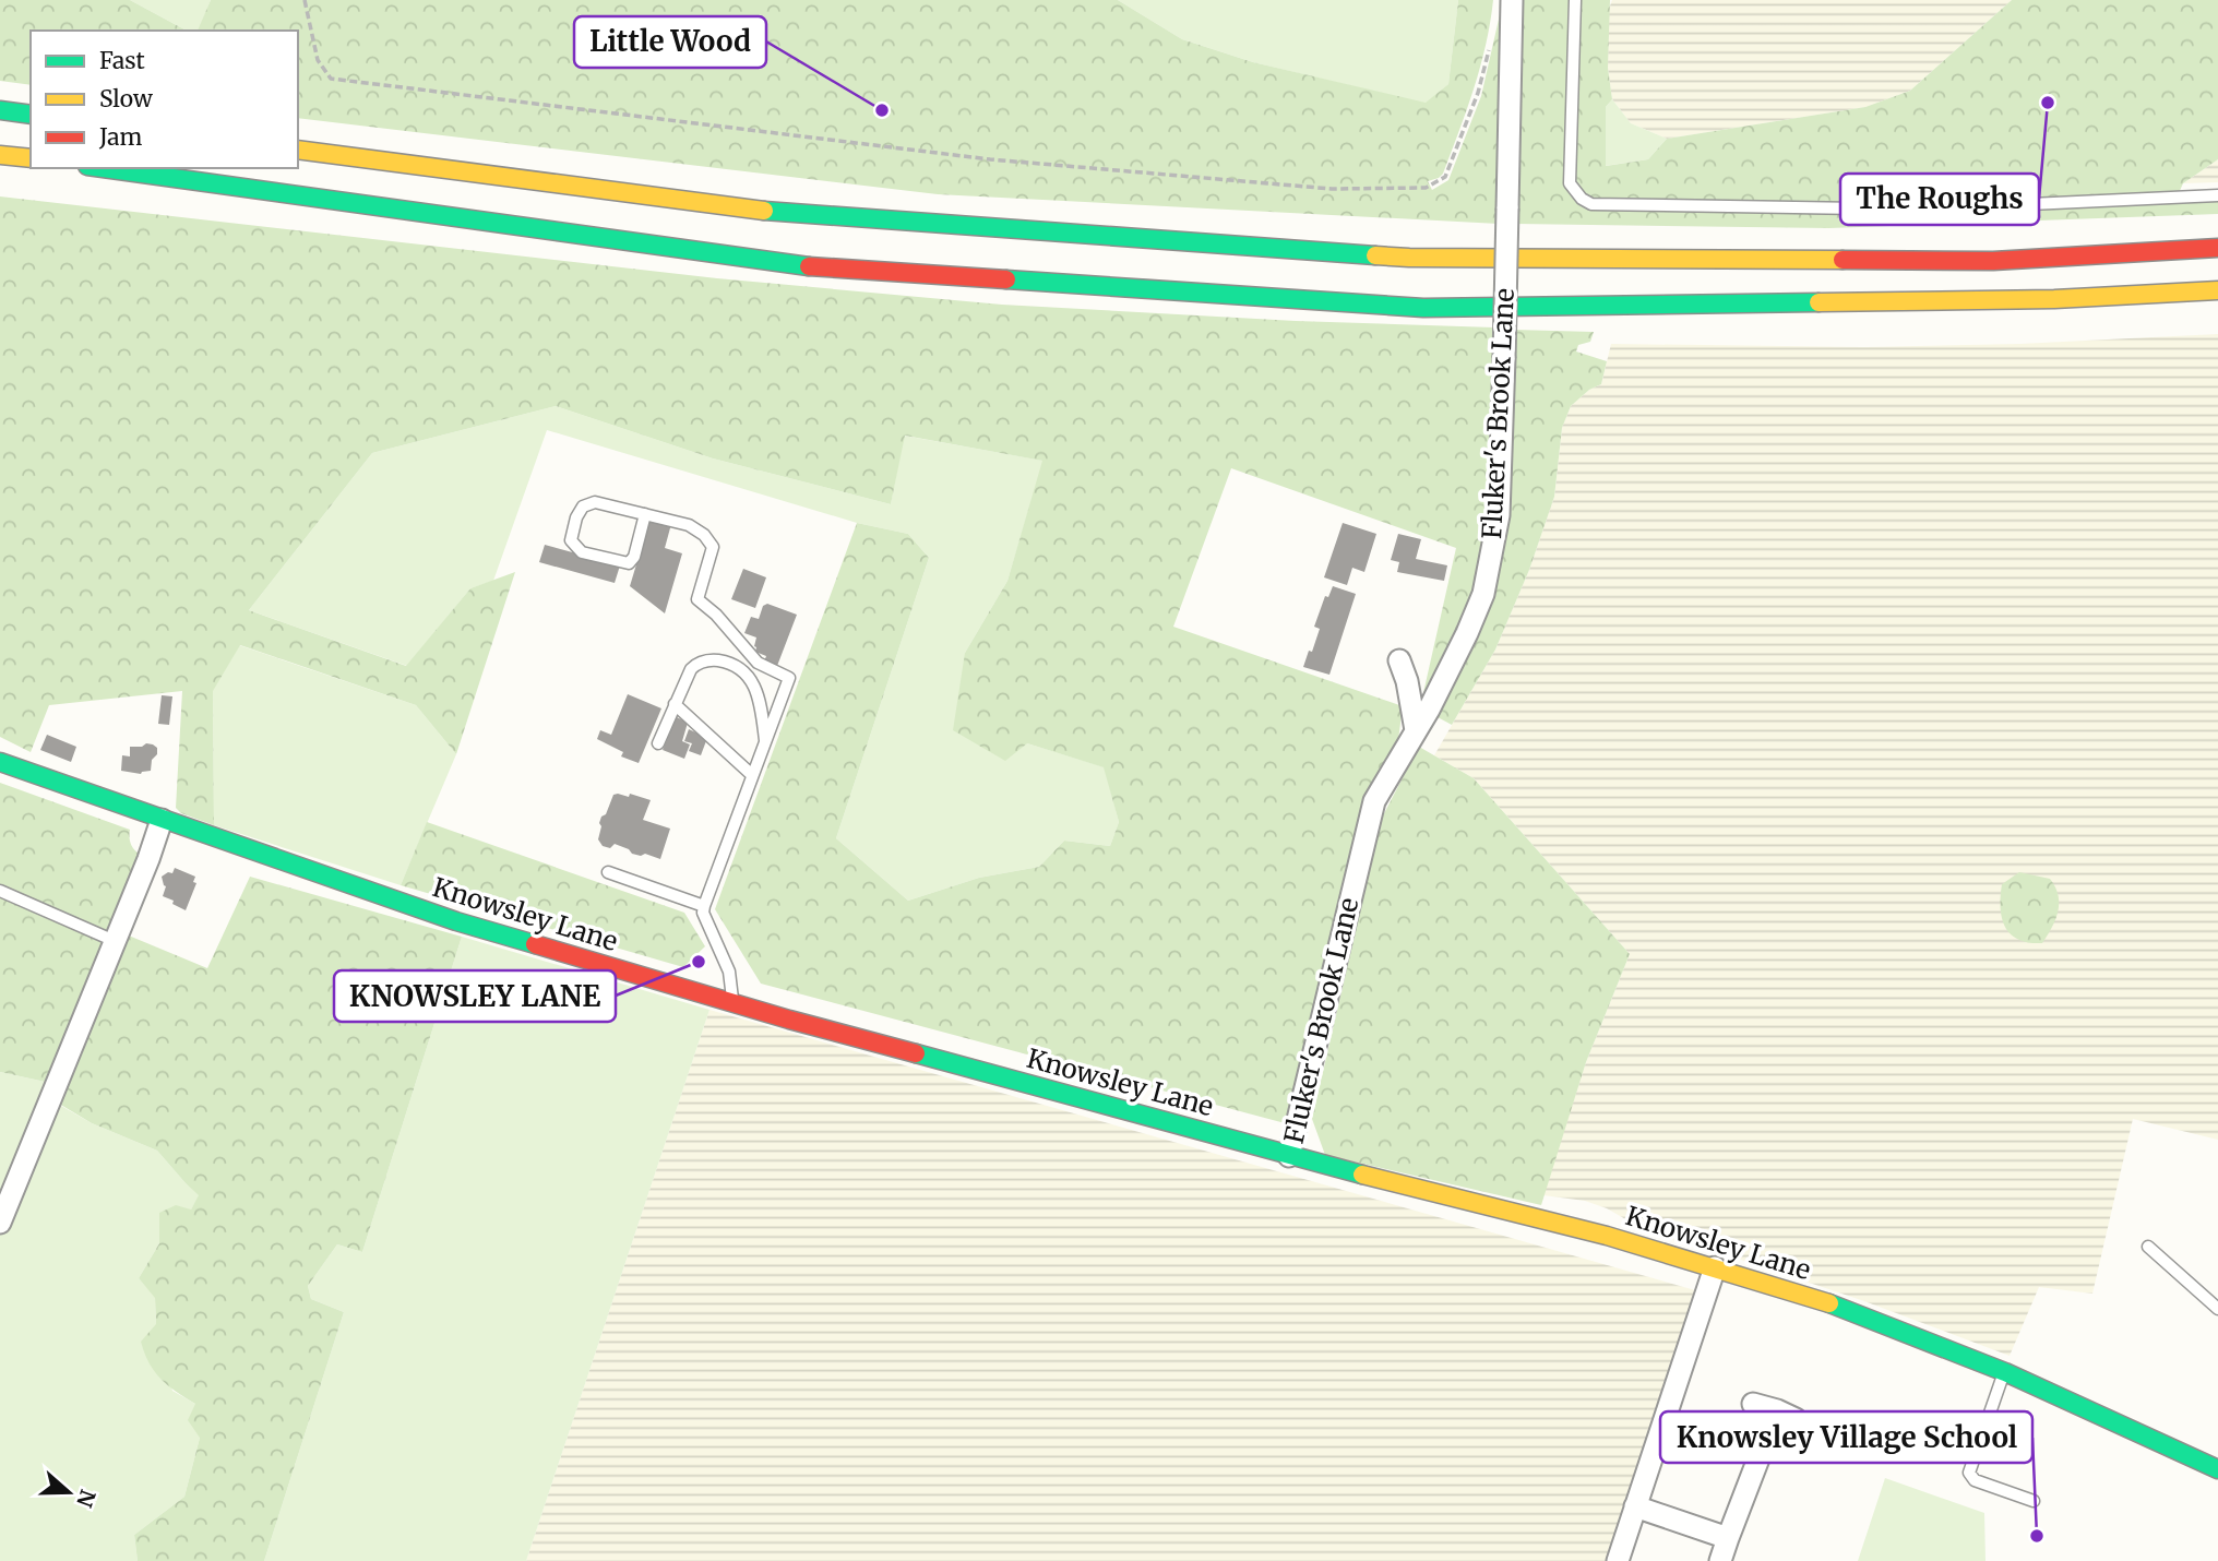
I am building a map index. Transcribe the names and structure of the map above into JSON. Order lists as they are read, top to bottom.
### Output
{
  "streets": {
    "main road": ["Knowsley Lane"],
    "street": ["Fluker's Brook Lane"]
  },
  "crossings": [
    ["Fluker's Brook Lane", "Knowsley Lane"]
  ],
  "places": [
    "The Roughs",
    "Little Wood",
    "KNOWSLEY LANE",
    "Knowsley Village School"
  ],
  "legend": ["Fast", "Slow", "Jam"],
  "north": "right"
}
